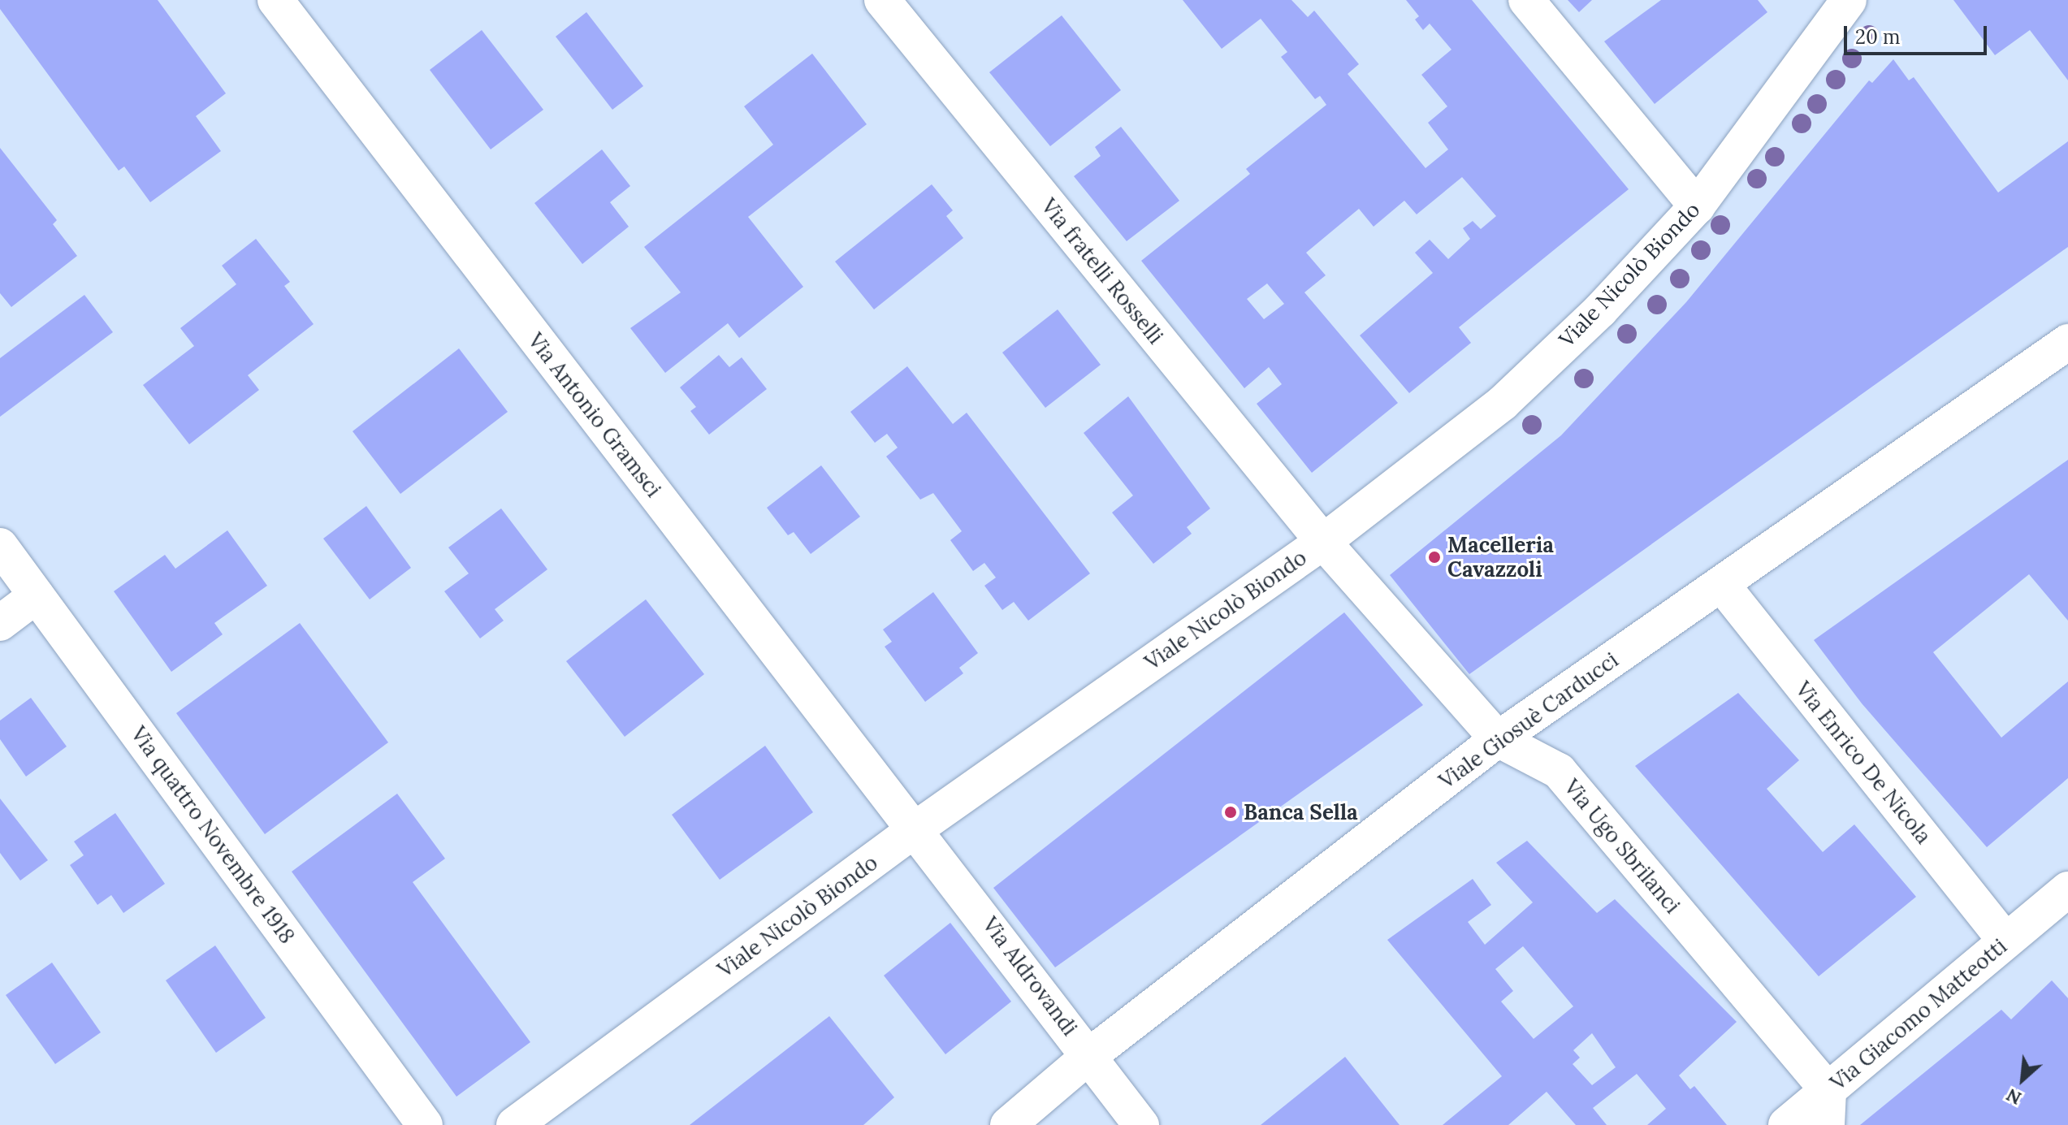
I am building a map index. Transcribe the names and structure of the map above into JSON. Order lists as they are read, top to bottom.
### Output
{
  "streets": {
    "street": [
      "Via fratelli Rosselli",
      "Viale Nicolò Biondo",
      "Via Antonio Gramsci",
      "Viale Giosuè Carducci",
      "Via Enrico De Nicola",
      "Via quattro Novembre 1918",
      "Via Ugo Sbrilanci",
      "Via Aldrovandi",
      "Via Giacomo Matteotti"
    ]
  },
  "crossings": [
    ["Via fratelli Rosselli", "Viale Nicolò Biondo"],
    ["Via fratelli Rosselli", "Via Ugo Sbrilanci"],
    ["Viale Nicolò Biondo", "Via Antonio Gramsci"],
    ["Viale Nicolò Biondo", "Via Ugo Sbrilanci"],
    ["Viale Nicolò Biondo", "Via Aldrovandi"],
    ["Via Antonio Gramsci", "Via Aldrovandi"],
    ["Viale Giosuè Carducci", "Via Enrico De Nicola"],
    ["Viale Giosuè Carducci", "Via Ugo Sbrilanci"],
    ["Viale Giosuè Carducci", "Via Aldrovandi"],
    ["Via Enrico De Nicola", "Via Giacomo Matteotti"],
    ["Via Ugo Sbrilanci", "Via Giacomo Matteotti"]
  ],
  "places": ["Macelleria Cavazzoli", "Banca Sella"],
  "scale_bar": "20 m",
  "north": "bottom left"
}
